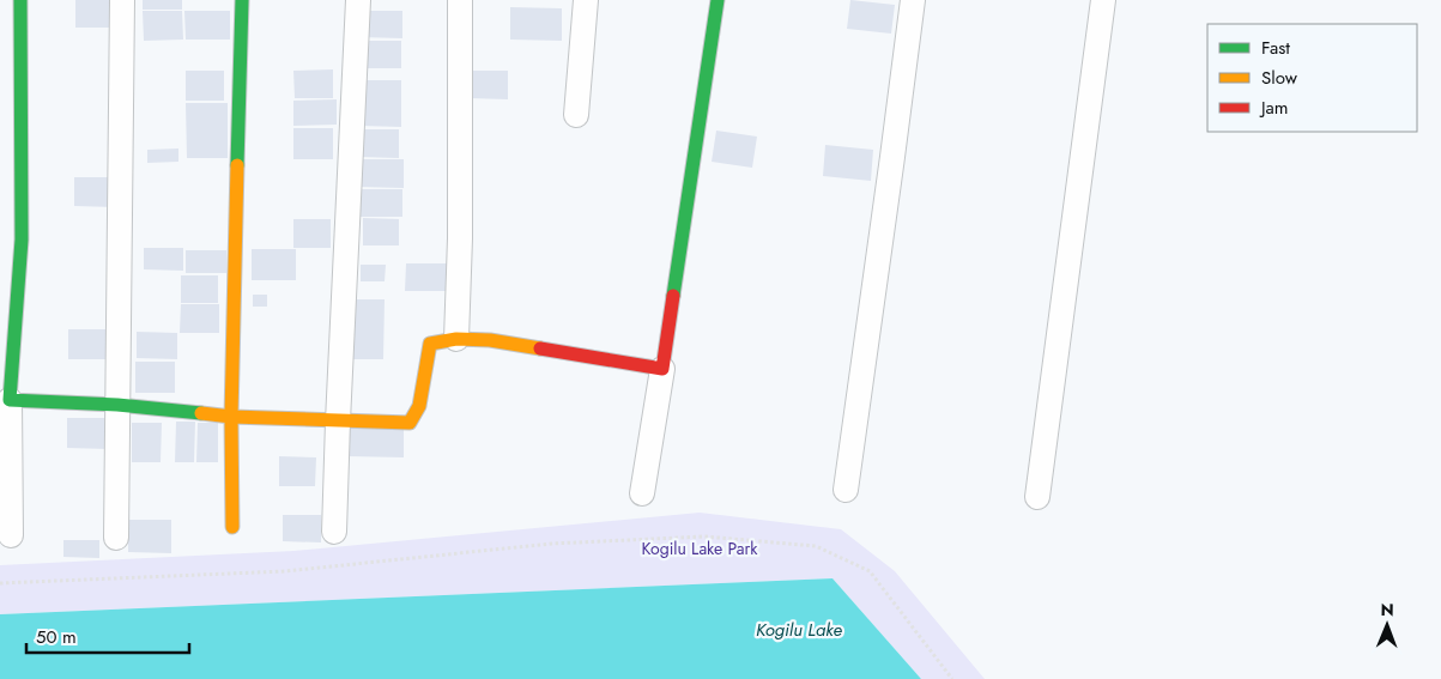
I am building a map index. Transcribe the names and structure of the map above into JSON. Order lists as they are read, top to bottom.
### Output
{
  "water": ["Kogilu Lake"],
  "parks": ["Kogilu Lake Park"],
  "legend": ["Fast", "Slow", "Jam"],
  "scale_bar": "50 m",
  "north": "top"
}
